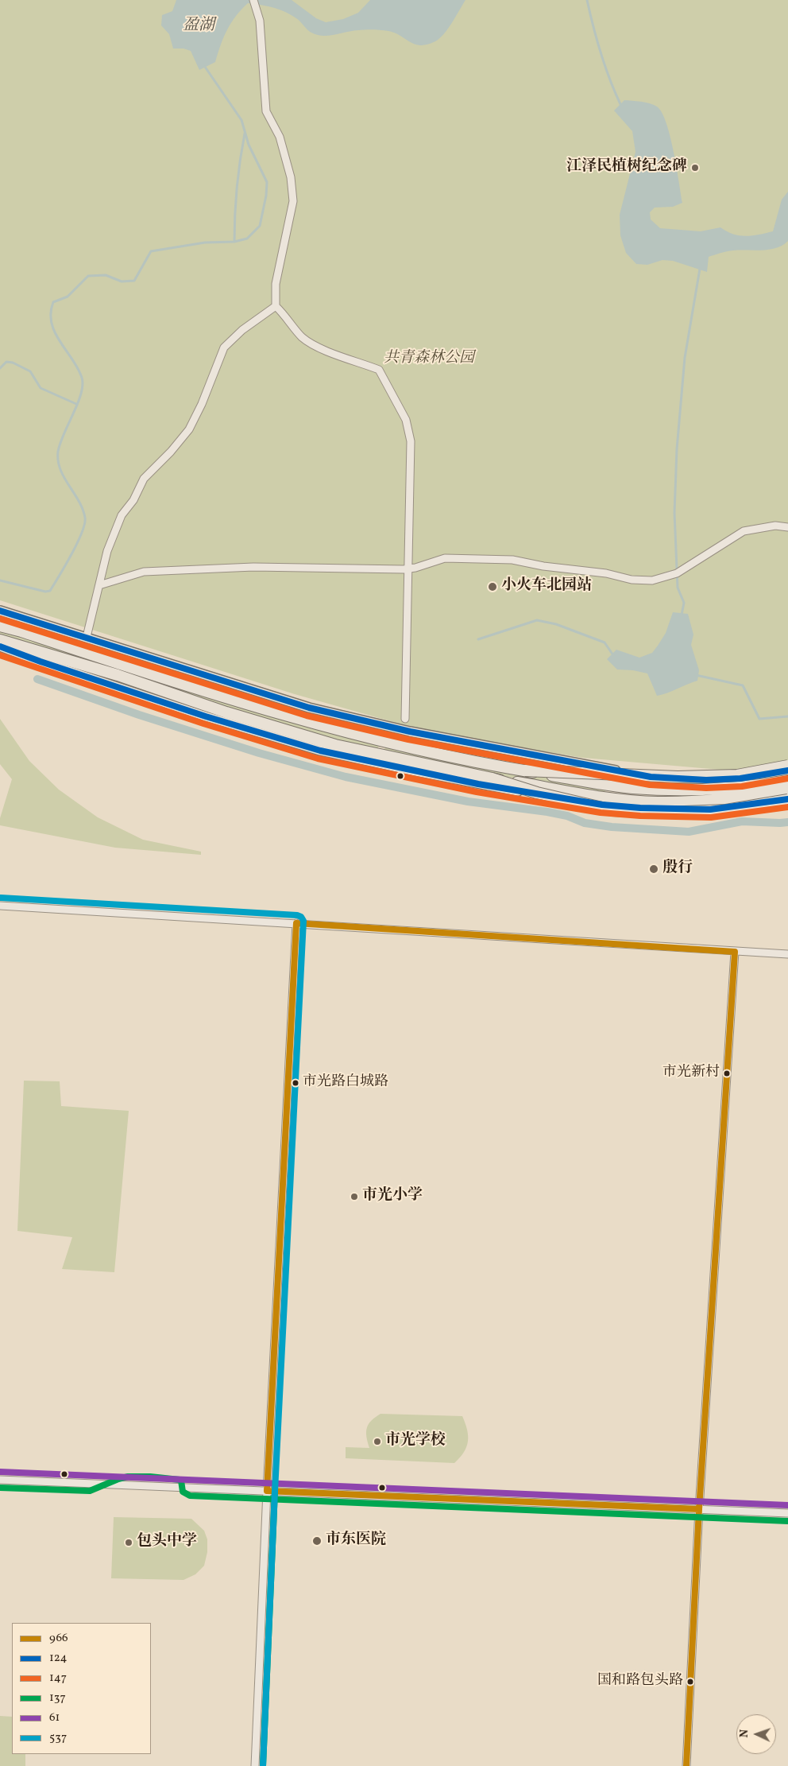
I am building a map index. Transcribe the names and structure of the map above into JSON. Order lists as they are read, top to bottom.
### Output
{
  "water": ["盈湖"],
  "parks": ["共青森林公园"],
  "places": [
    "江泽民植树纪念碑",
    "小火车北园站",
    "殷行",
    "市光新村",
    "市光路白城路",
    "市光小学",
    "市光学校",
    "市东医院",
    "包头中学",
    "国和路包头路"
  ],
  "lines": [
    "transit line 124",
    "transit line 147",
    "transit line 537",
    "transit line 966",
    "transit line 61",
    "transit line 137"
  ],
  "legend": [
    "966",
    "124",
    "147",
    "137",
    "61",
    "537"
  ],
  "north": "left"
}
